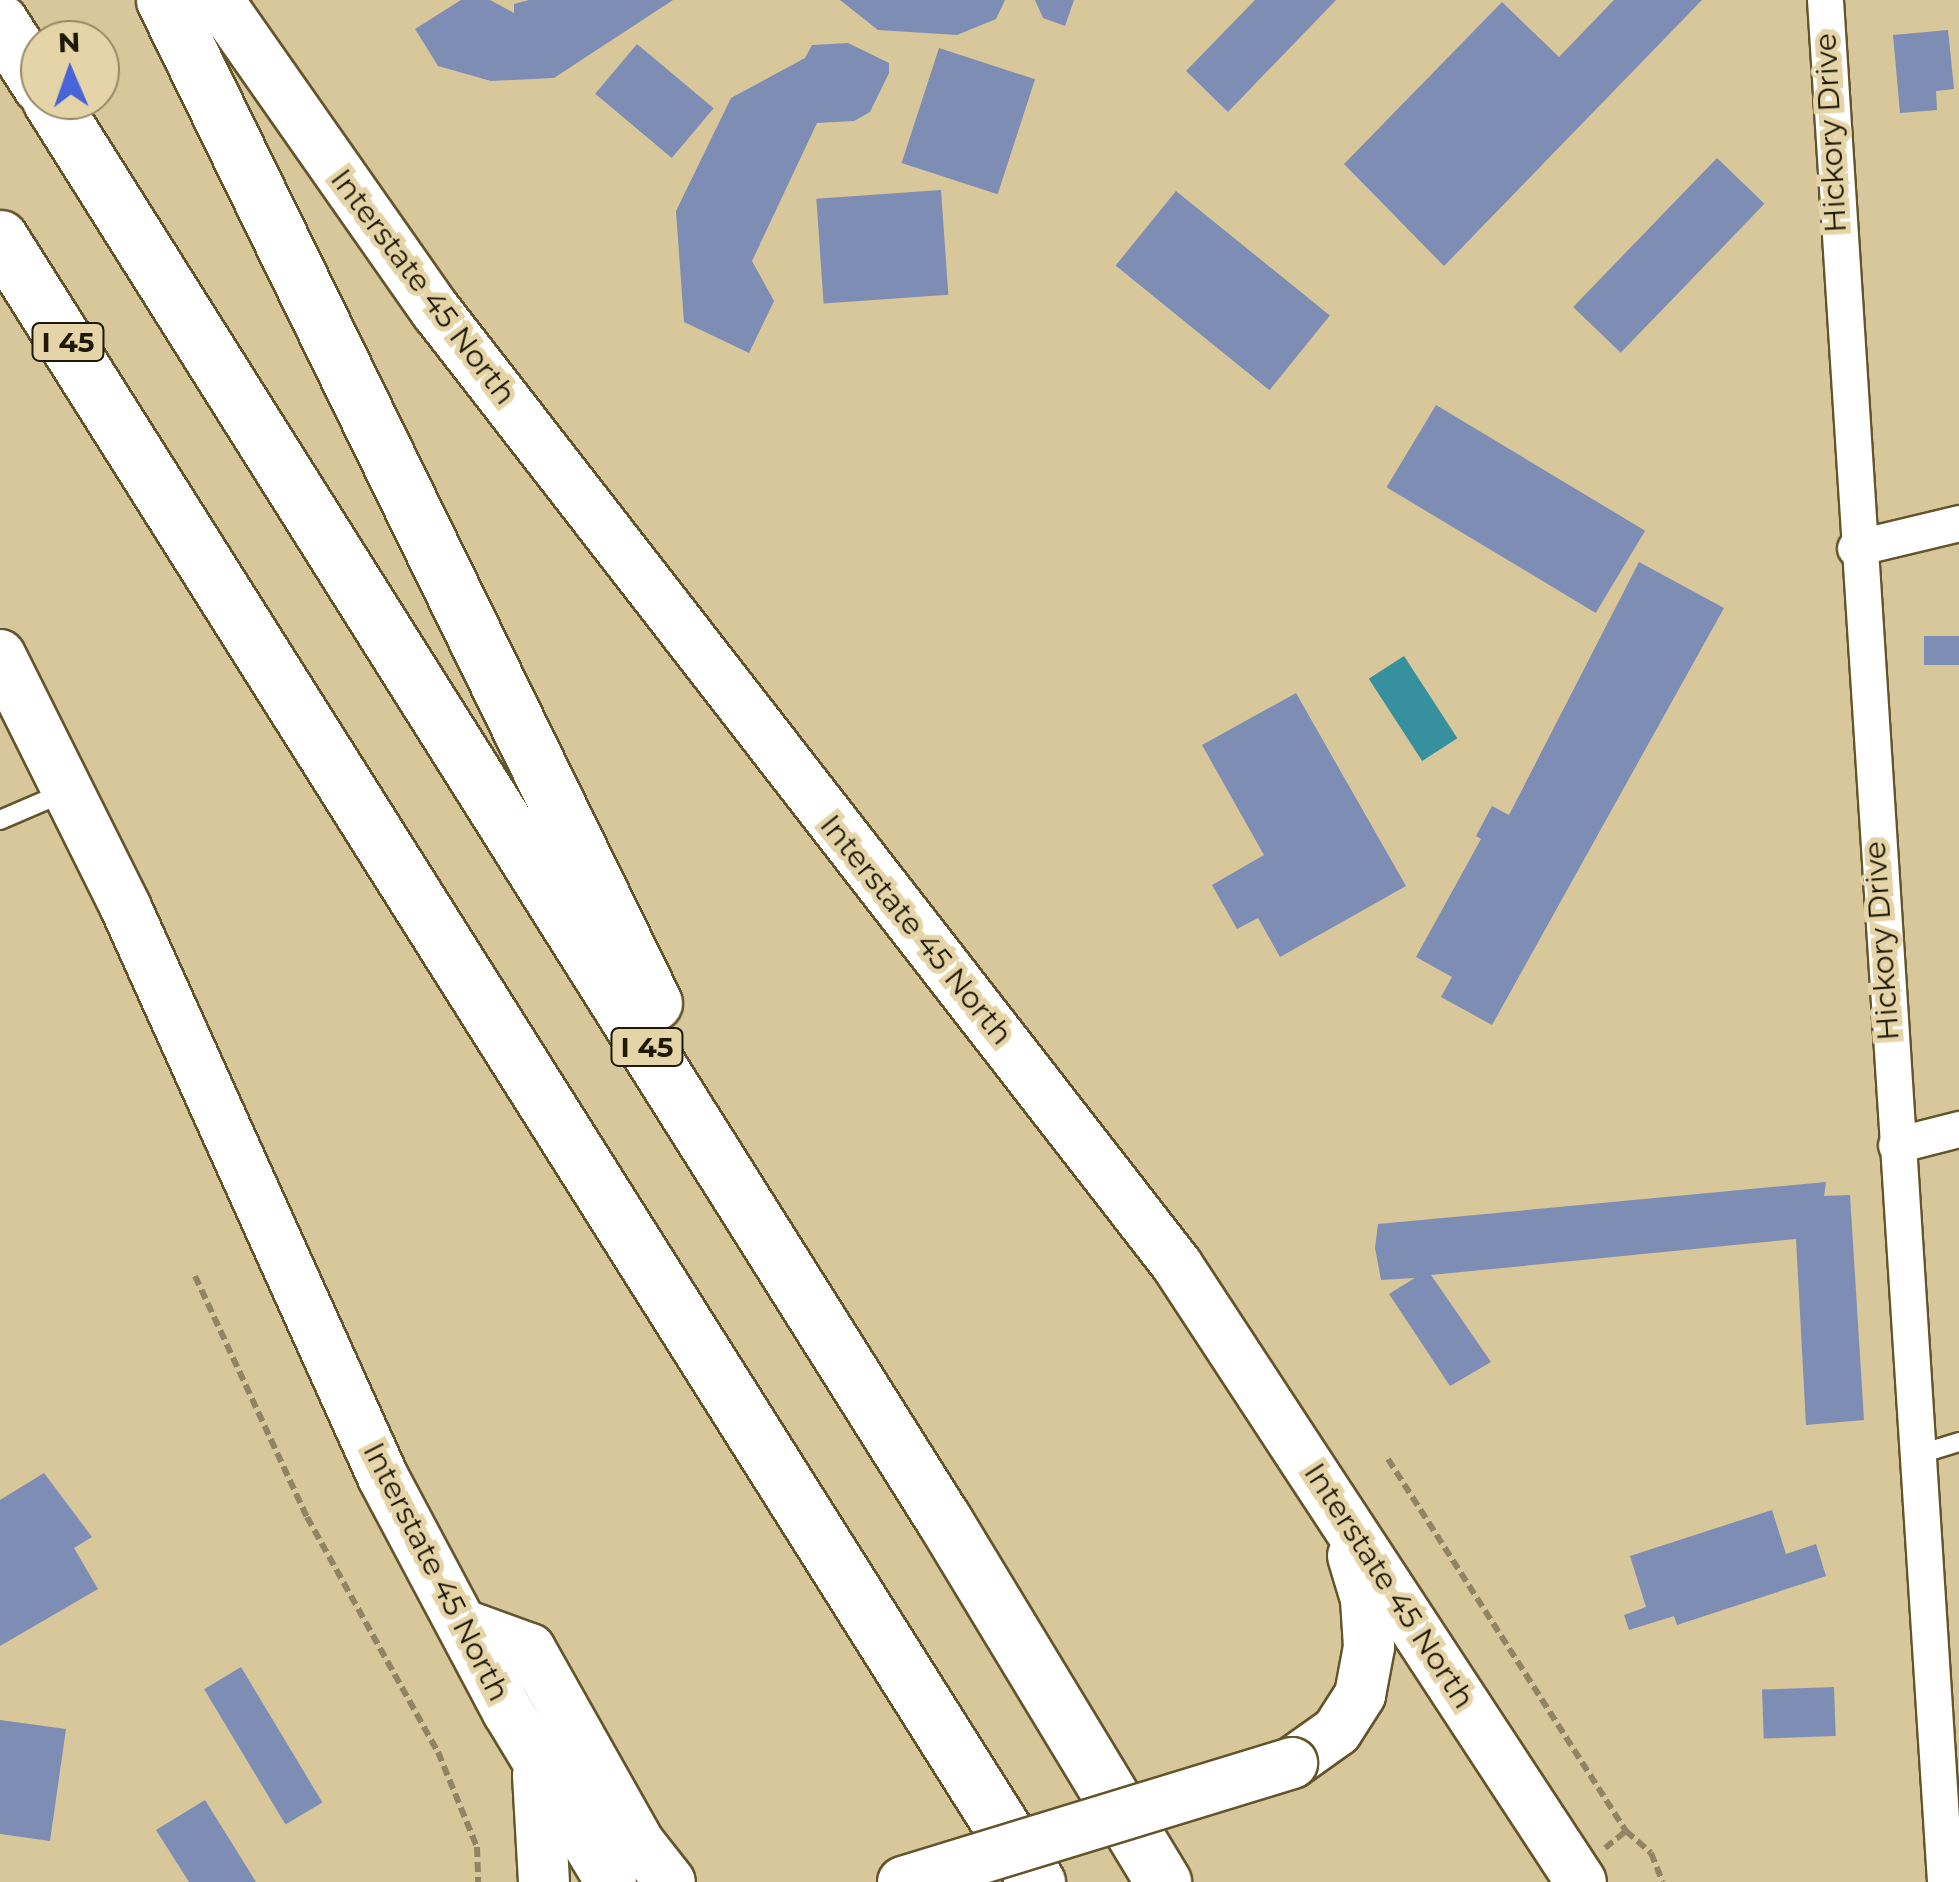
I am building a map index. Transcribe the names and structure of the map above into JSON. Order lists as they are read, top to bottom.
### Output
{
  "streets": {
    "highway": ["I 45"],
    "main road": ["Interstate 45 North"],
    "street": ["Hickory Drive"]
  },
  "north": "top"
}
